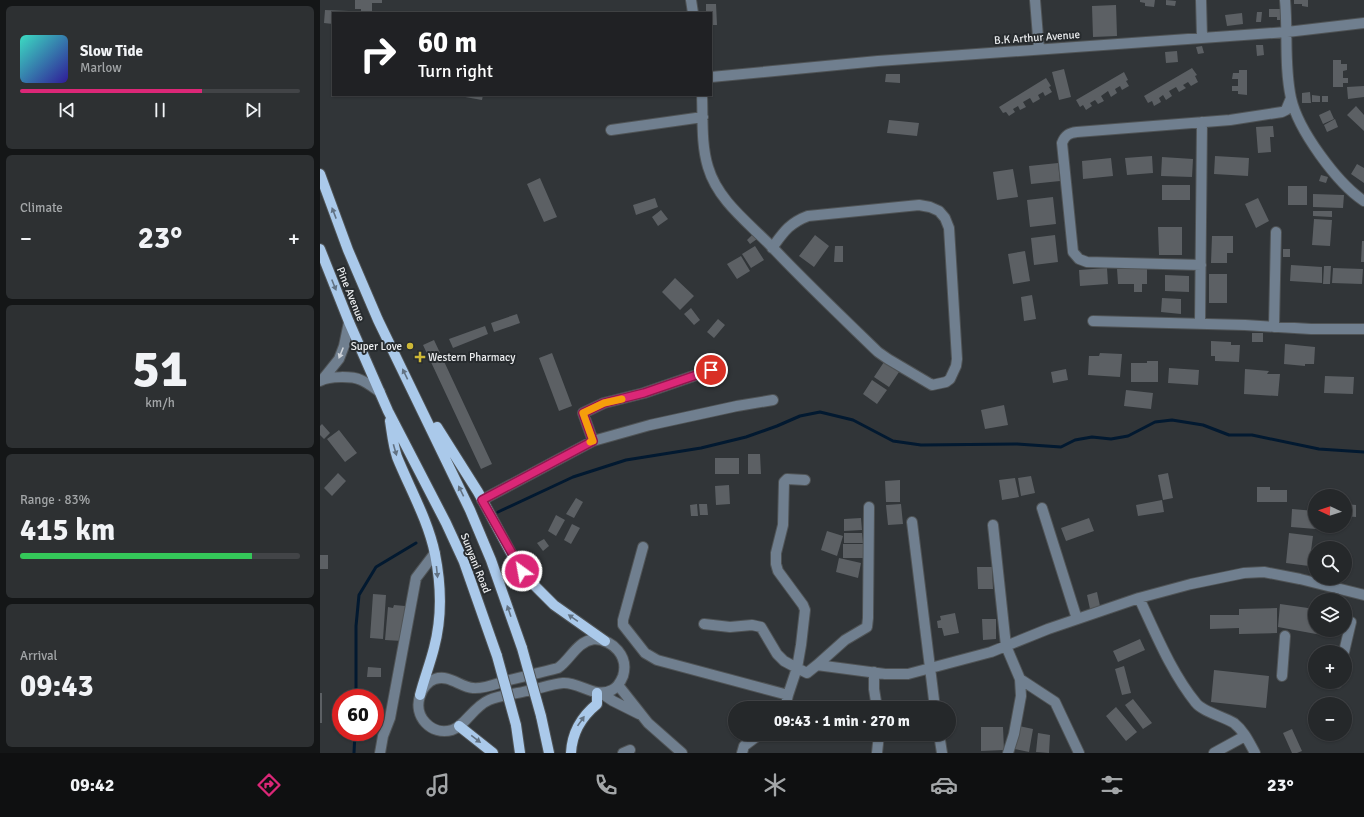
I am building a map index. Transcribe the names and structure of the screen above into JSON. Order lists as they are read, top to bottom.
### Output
{
  "streets": {
    "main road": ["Pine Avenue", "Sunyani Road"],
    "street": ["B.K Arthur Avenue"]
  },
  "crossings": [
    ["Pine Avenue", "Sunyani Road"]
  ],
  "places": {
    "other": ["Super Love"],
    "health": ["Western Pharmacy"]
  },
  "north": "left",
  "page": {
    "turn": ["60 m", "Turn right"],
    "song": ["Slow Tide", "Marlow"],
    "tile": [
      "Climate",
      ["51", "km/h"],
      ["Range · 83%", "415 km"],
      ["Arrival", "09:43"]
    ],
    "heat": ["−", "23°", "+"],
    "map_buttons": ["+", "−"],
    "limit": "60",
    "trip": "09:43 · 1 min · 270 m",
    "tabs": ["09:42", "23°"]
  }
}
